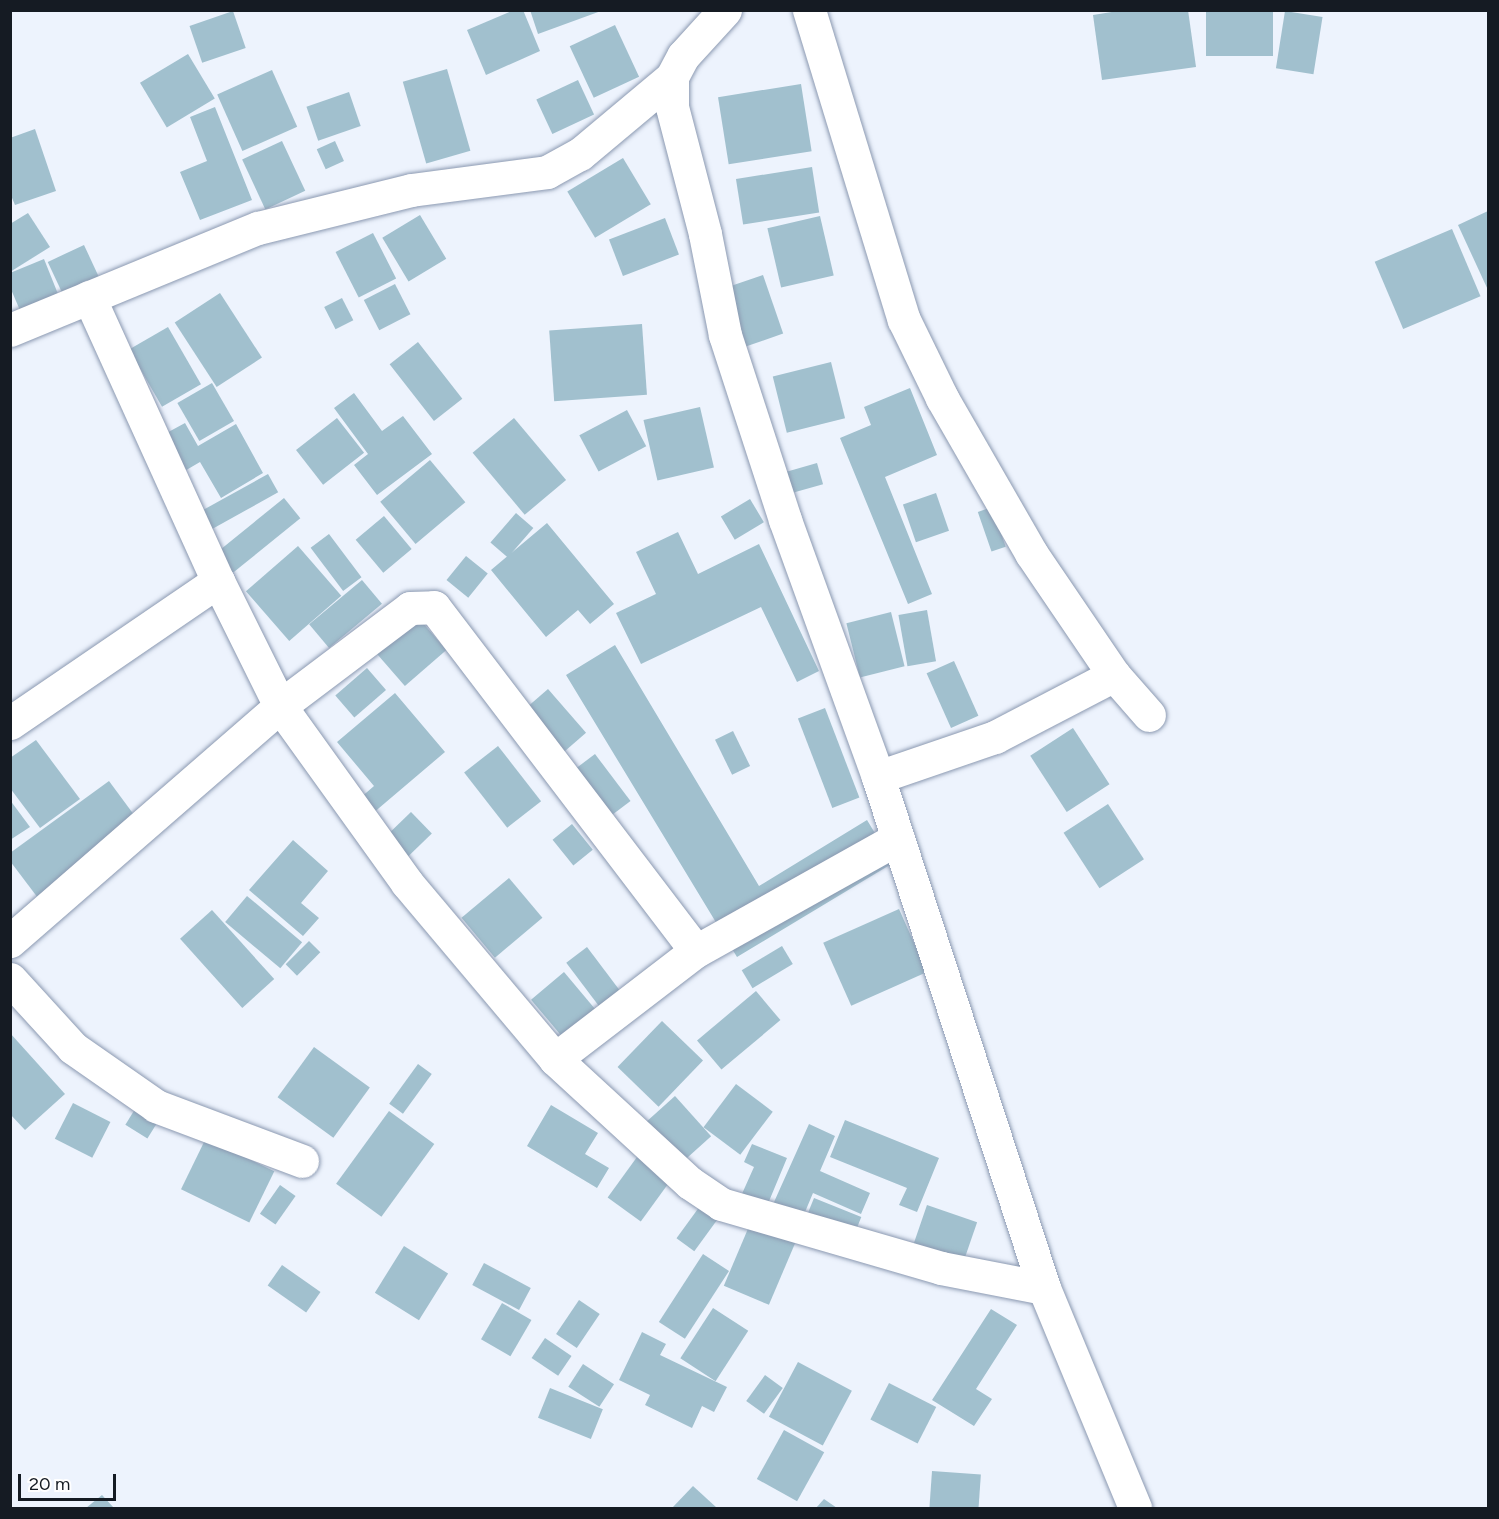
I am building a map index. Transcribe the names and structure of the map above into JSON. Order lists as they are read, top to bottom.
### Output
{
  "scale_bar": "20 m"
}
